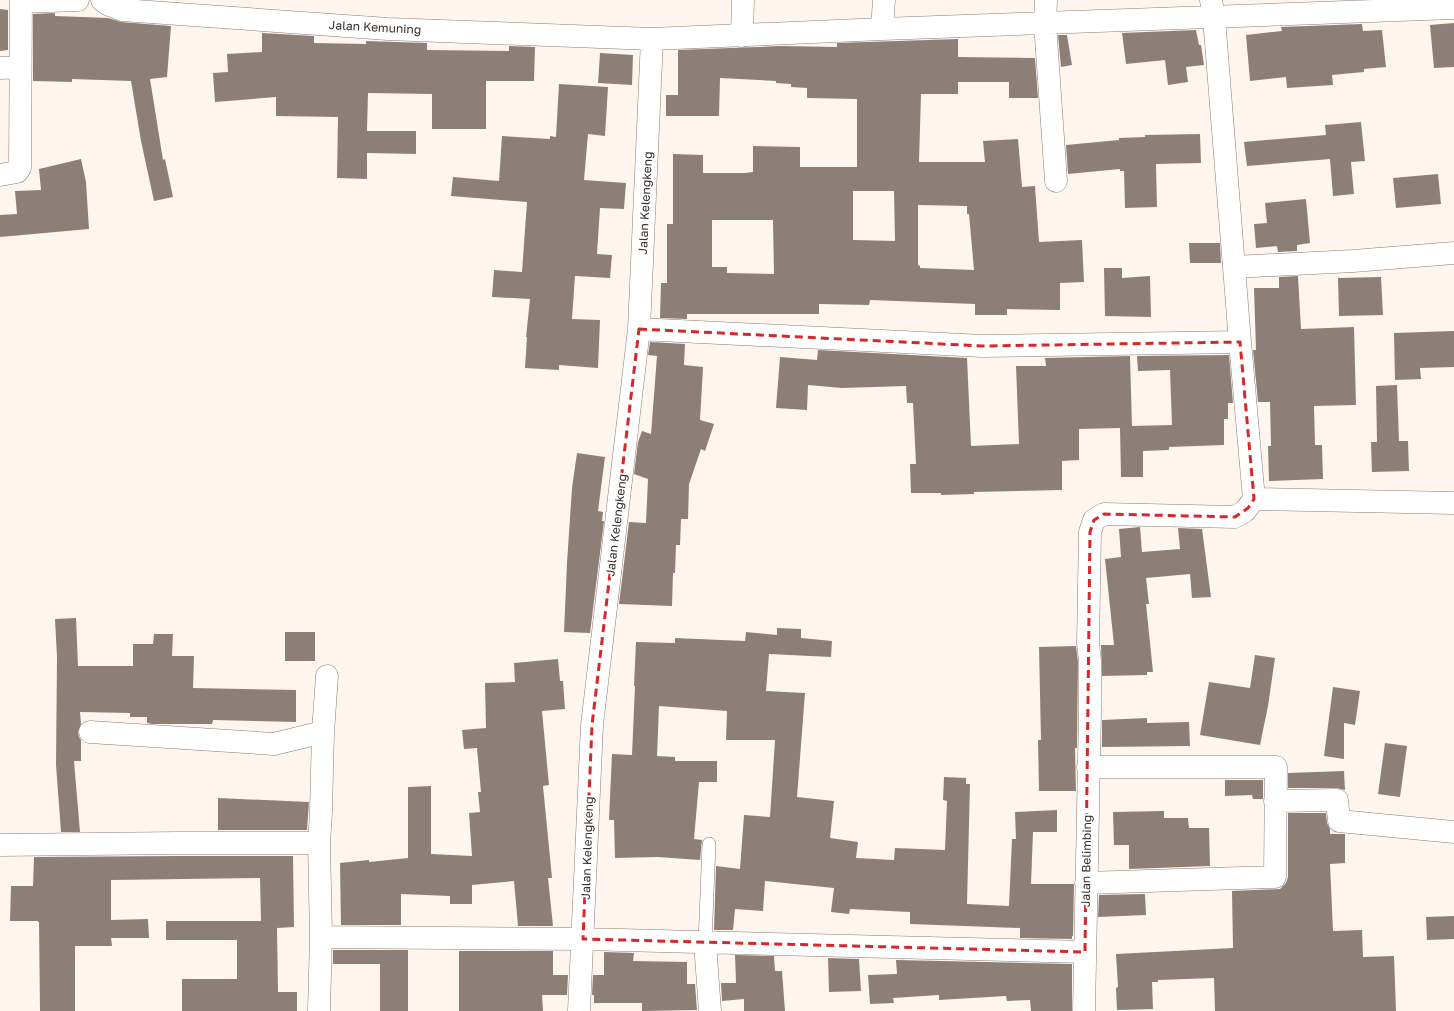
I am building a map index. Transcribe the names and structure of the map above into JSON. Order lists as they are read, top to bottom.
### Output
{
  "streets": {
    "street": ["Jalan Kemuning", "Jalan Kelengkeng", "Jalan Belimbing"]
  },
  "crossings": [
    ["Jalan Kemuning", "Jalan Kelengkeng"]
  ]
}
